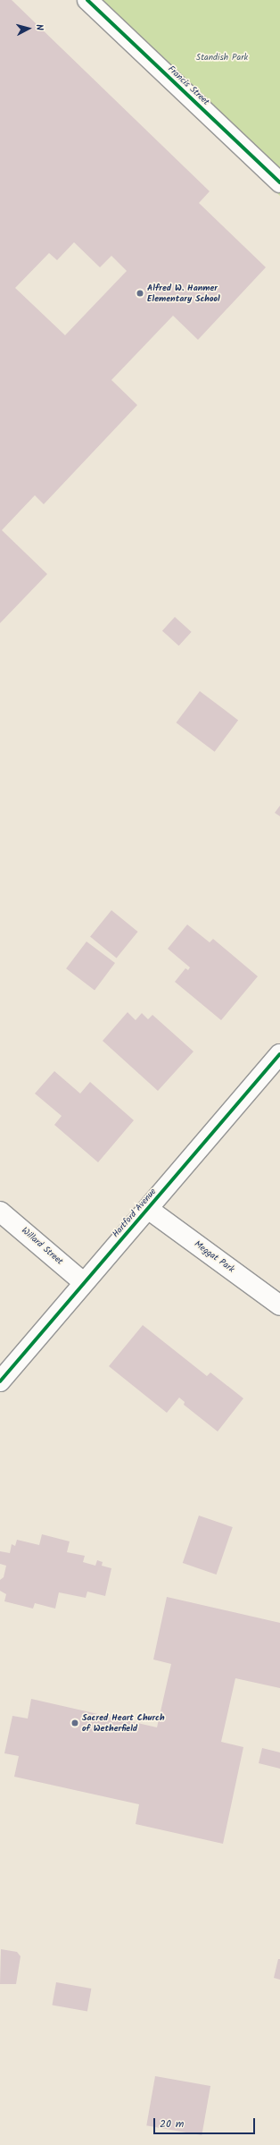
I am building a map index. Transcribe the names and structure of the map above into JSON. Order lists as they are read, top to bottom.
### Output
{
  "streets": {
    "street": [
      "Francis Street",
      "Hartford Avenue",
      "Willard Street",
      "Meggat Park"
    ]
  },
  "crossings": [
    ["Hartford Avenue", "Willard Street"],
    ["Hartford Avenue", "Meggat Park"]
  ],
  "parks": ["Standish Park"],
  "places": ["Alfred W. Hanmer Elementary School", "Sacred Heart Church of Wetherfield"],
  "scale_bar": "20 m",
  "north": "right"
}
